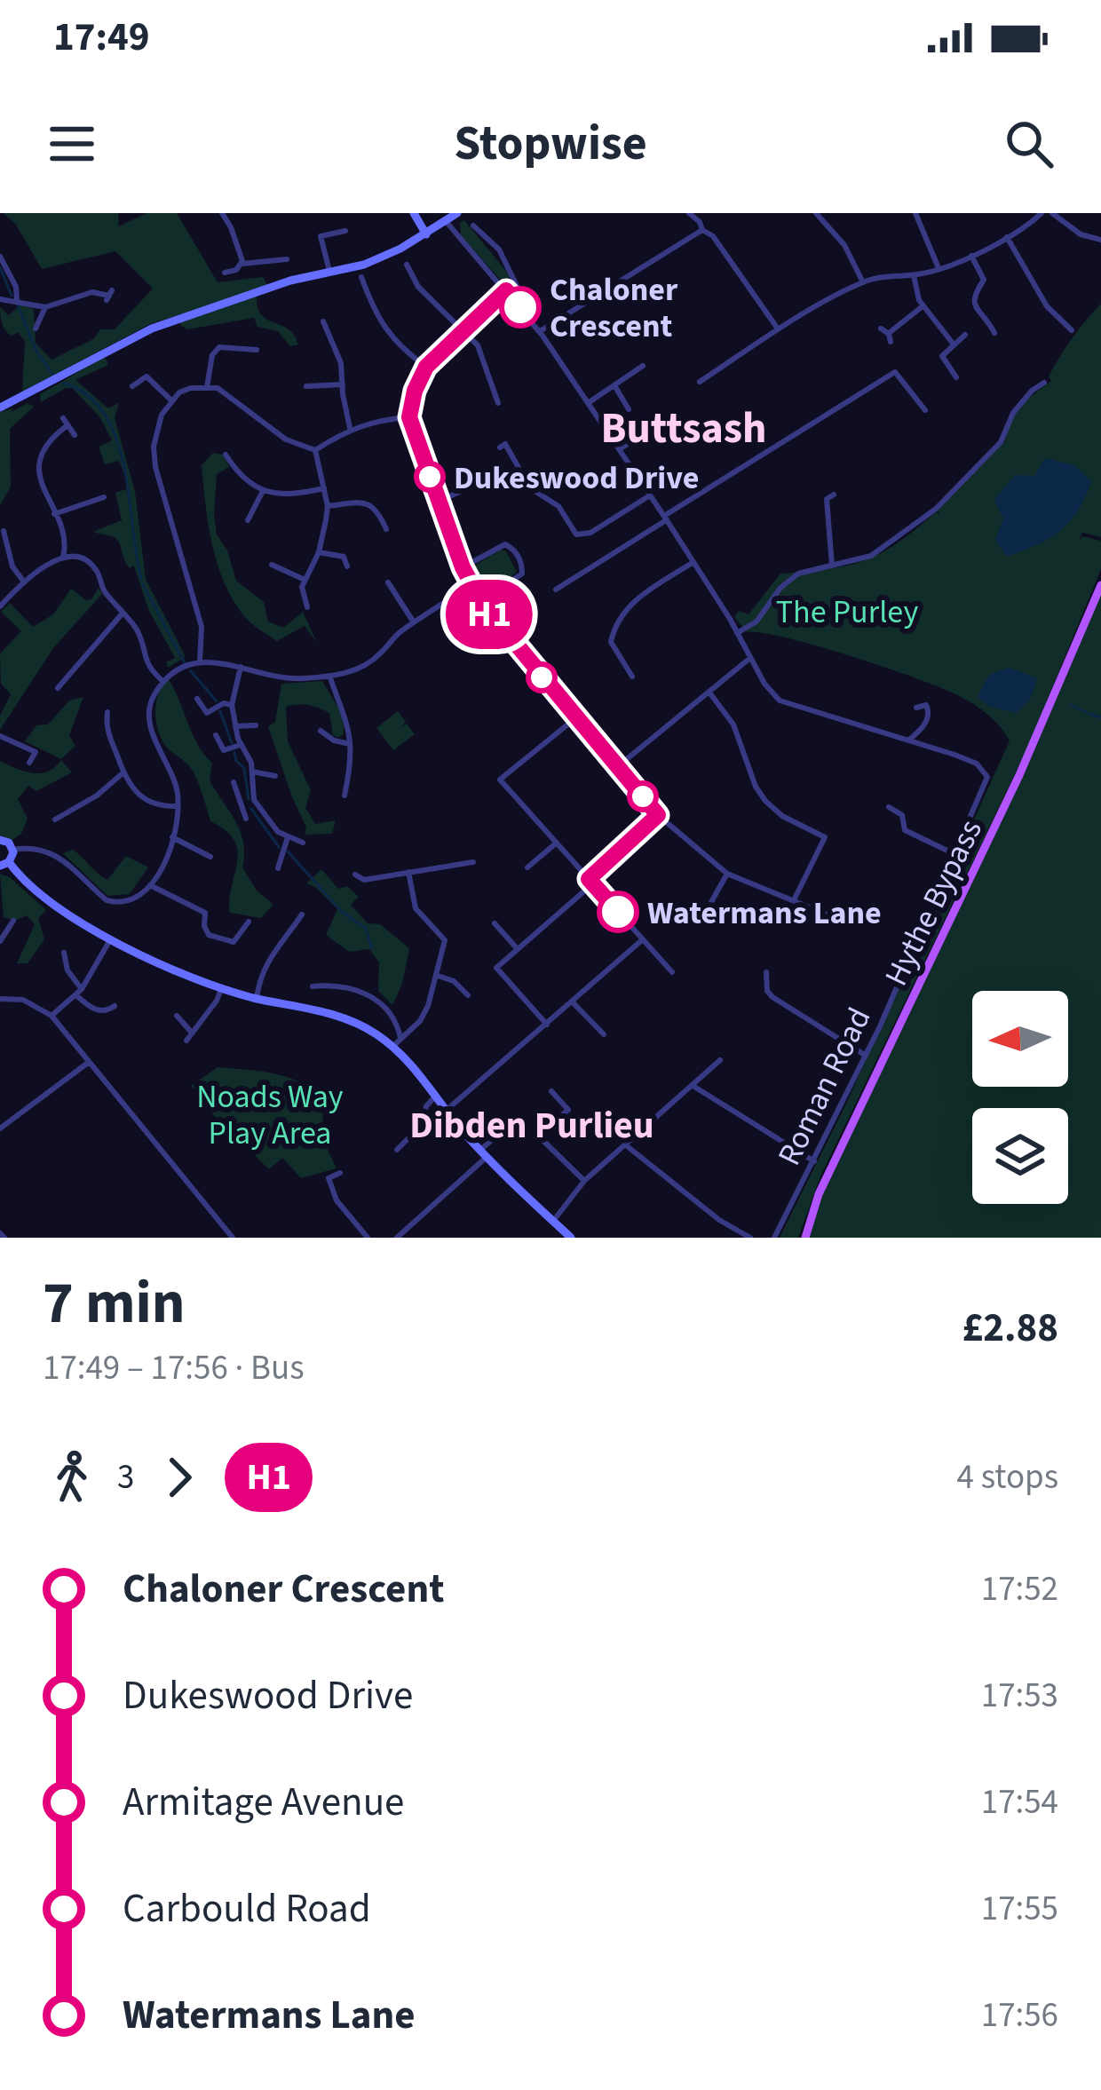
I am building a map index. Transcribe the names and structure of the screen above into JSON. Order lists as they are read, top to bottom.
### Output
{
  "streets": {
    "main road": ["Hythe Bypass"],
    "street": ["Roman Road"]
  },
  "districts": ["Buttsash", "Dibden Purlieu"],
  "parks": ["The Purley", "Noads Way Play Area"],
  "places": ["Chaloner Crescent", "Dukeswood Drive", "Watermans Lane"],
  "lines": ["bus line H1"],
  "north": "left",
  "page": {
    "status": "17:49",
    "header": "Stopwise",
    "on_map": "H1",
    "heading": ["7 min", "17:49 – 17:56 · Bus", "£2.88"],
    "legs": ["3", "H1", "4 stops"],
    "list": [
      {
        "name": "Chaloner Crescent",
        "value": "17:52"
      },
      {
        "name": "Dukeswood Drive",
        "value": "17:53"
      },
      {
        "name": "Armitage Avenue",
        "value": "17:54"
      },
      {
        "name": "Carbould Road",
        "value": "17:55"
      },
      {
        "name": "Watermans Lane",
        "value": "17:56"
      }
    ]
  }
}
